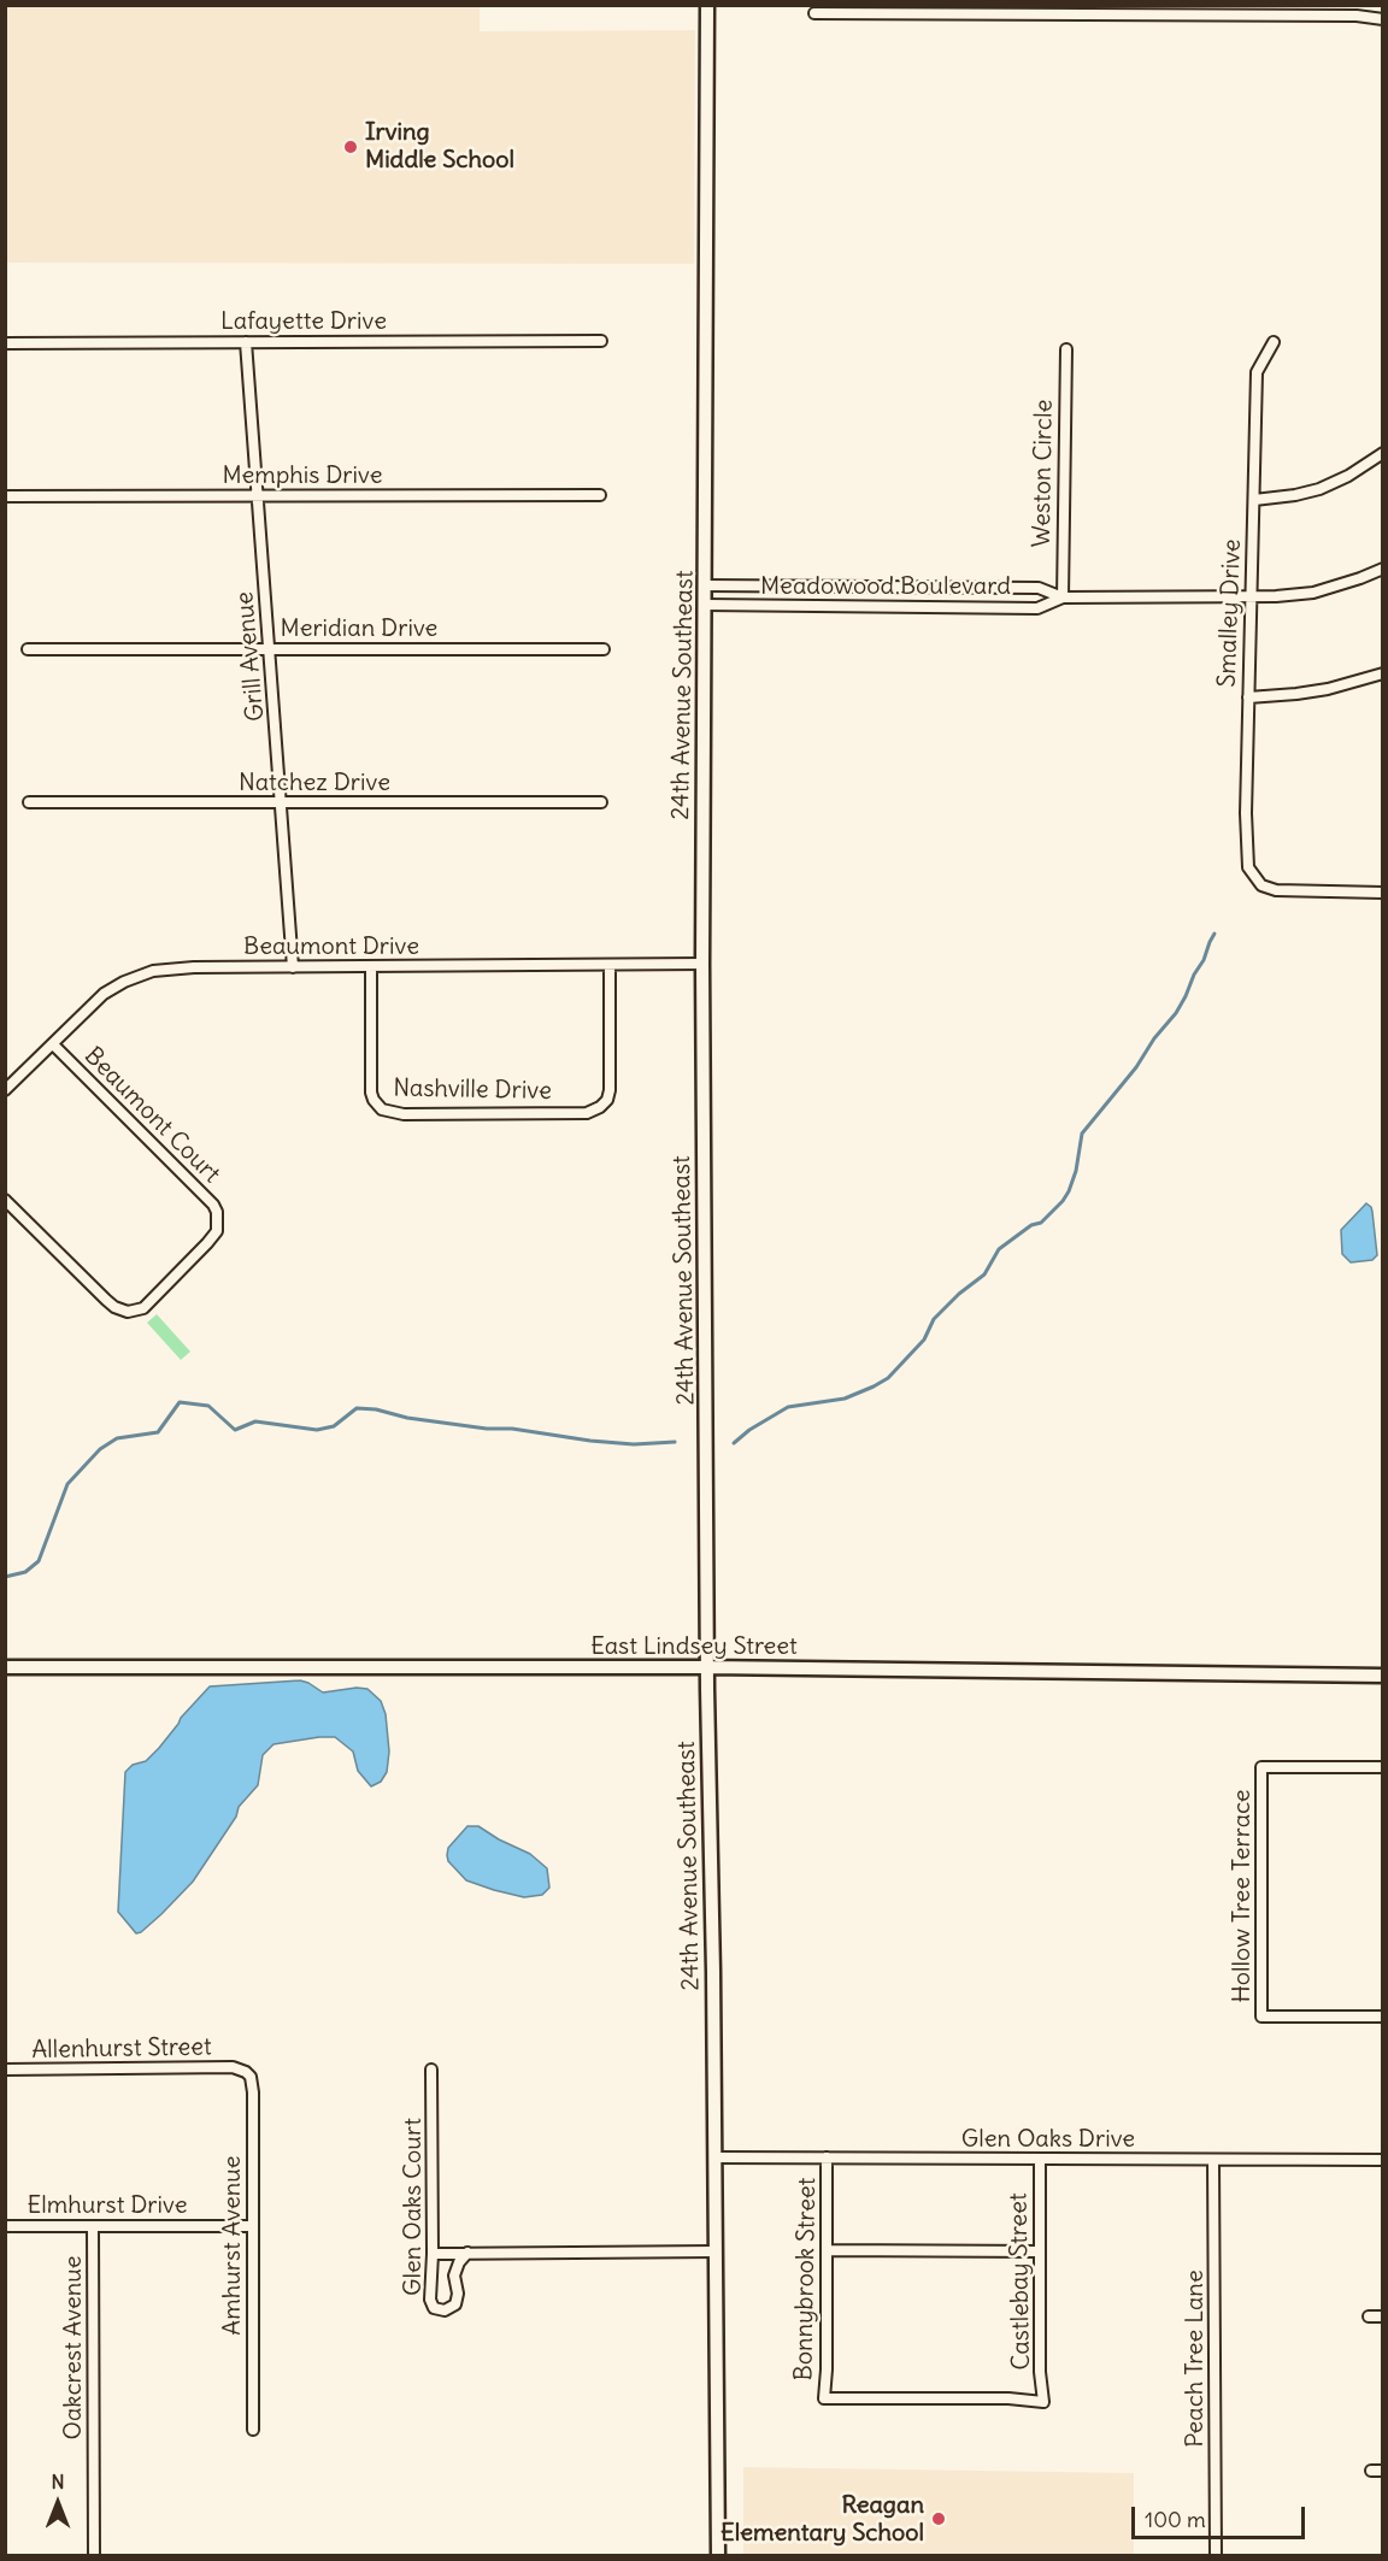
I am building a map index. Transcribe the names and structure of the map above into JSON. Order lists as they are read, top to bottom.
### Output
{
  "streets": {
    "street": [
      "Lafayette Drive",
      "Weston Circle",
      "Memphis Drive",
      "Meadowood Boulevard",
      "Smalley Drive",
      "Meridian Drive",
      "Grill Avenue",
      "24th Avenue Southeast",
      "Natchez Drive",
      "Beaumont Drive",
      "Nashville Drive",
      "Beaumont Court",
      "East Lindsey Street",
      "Hollow Tree Terrace",
      "Allenhurst Street",
      "Glen Oaks Drive",
      "Elmhurst Drive",
      "Glen Oaks Court",
      "Amhurst Avenue",
      "Bonnybrook Street",
      "Castlebay Street",
      "Oakcrest Avenue",
      "Peach Tree Lane"
    ]
  },
  "crossings": [
    ["Lafayette Drive", "Grill Avenue"],
    ["Weston Circle", "Meadowood Boulevard"],
    ["Memphis Drive", "Grill Avenue"],
    ["Meadowood Boulevard", "Smalley Drive"],
    ["Meadowood Boulevard", "24th Avenue Southeast"],
    ["Meridian Drive", "Grill Avenue"],
    ["Grill Avenue", "Natchez Drive"],
    ["Grill Avenue", "Beaumont Drive"],
    ["24th Avenue Southeast", "Beaumont Drive"],
    ["24th Avenue Southeast", "East Lindsey Street"],
    ["24th Avenue Southeast", "Glen Oaks Drive"],
    ["Beaumont Drive", "Nashville Drive"],
    ["Beaumont Drive", "Beaumont Court"],
    ["Allenhurst Street", "Amhurst Avenue"],
    ["Glen Oaks Drive", "Bonnybrook Street"],
    ["Glen Oaks Drive", "Castlebay Street"],
    ["Glen Oaks Drive", "Peach Tree Lane"],
    ["Elmhurst Drive", "Amhurst Avenue"],
    ["Elmhurst Drive", "Oakcrest Avenue"],
    ["Bonnybrook Street", "Castlebay Street"]
  ],
  "places": ["Irving Middle School", "Reagan Elementary School"],
  "scale_bar": "100 m",
  "north": "top"
}
